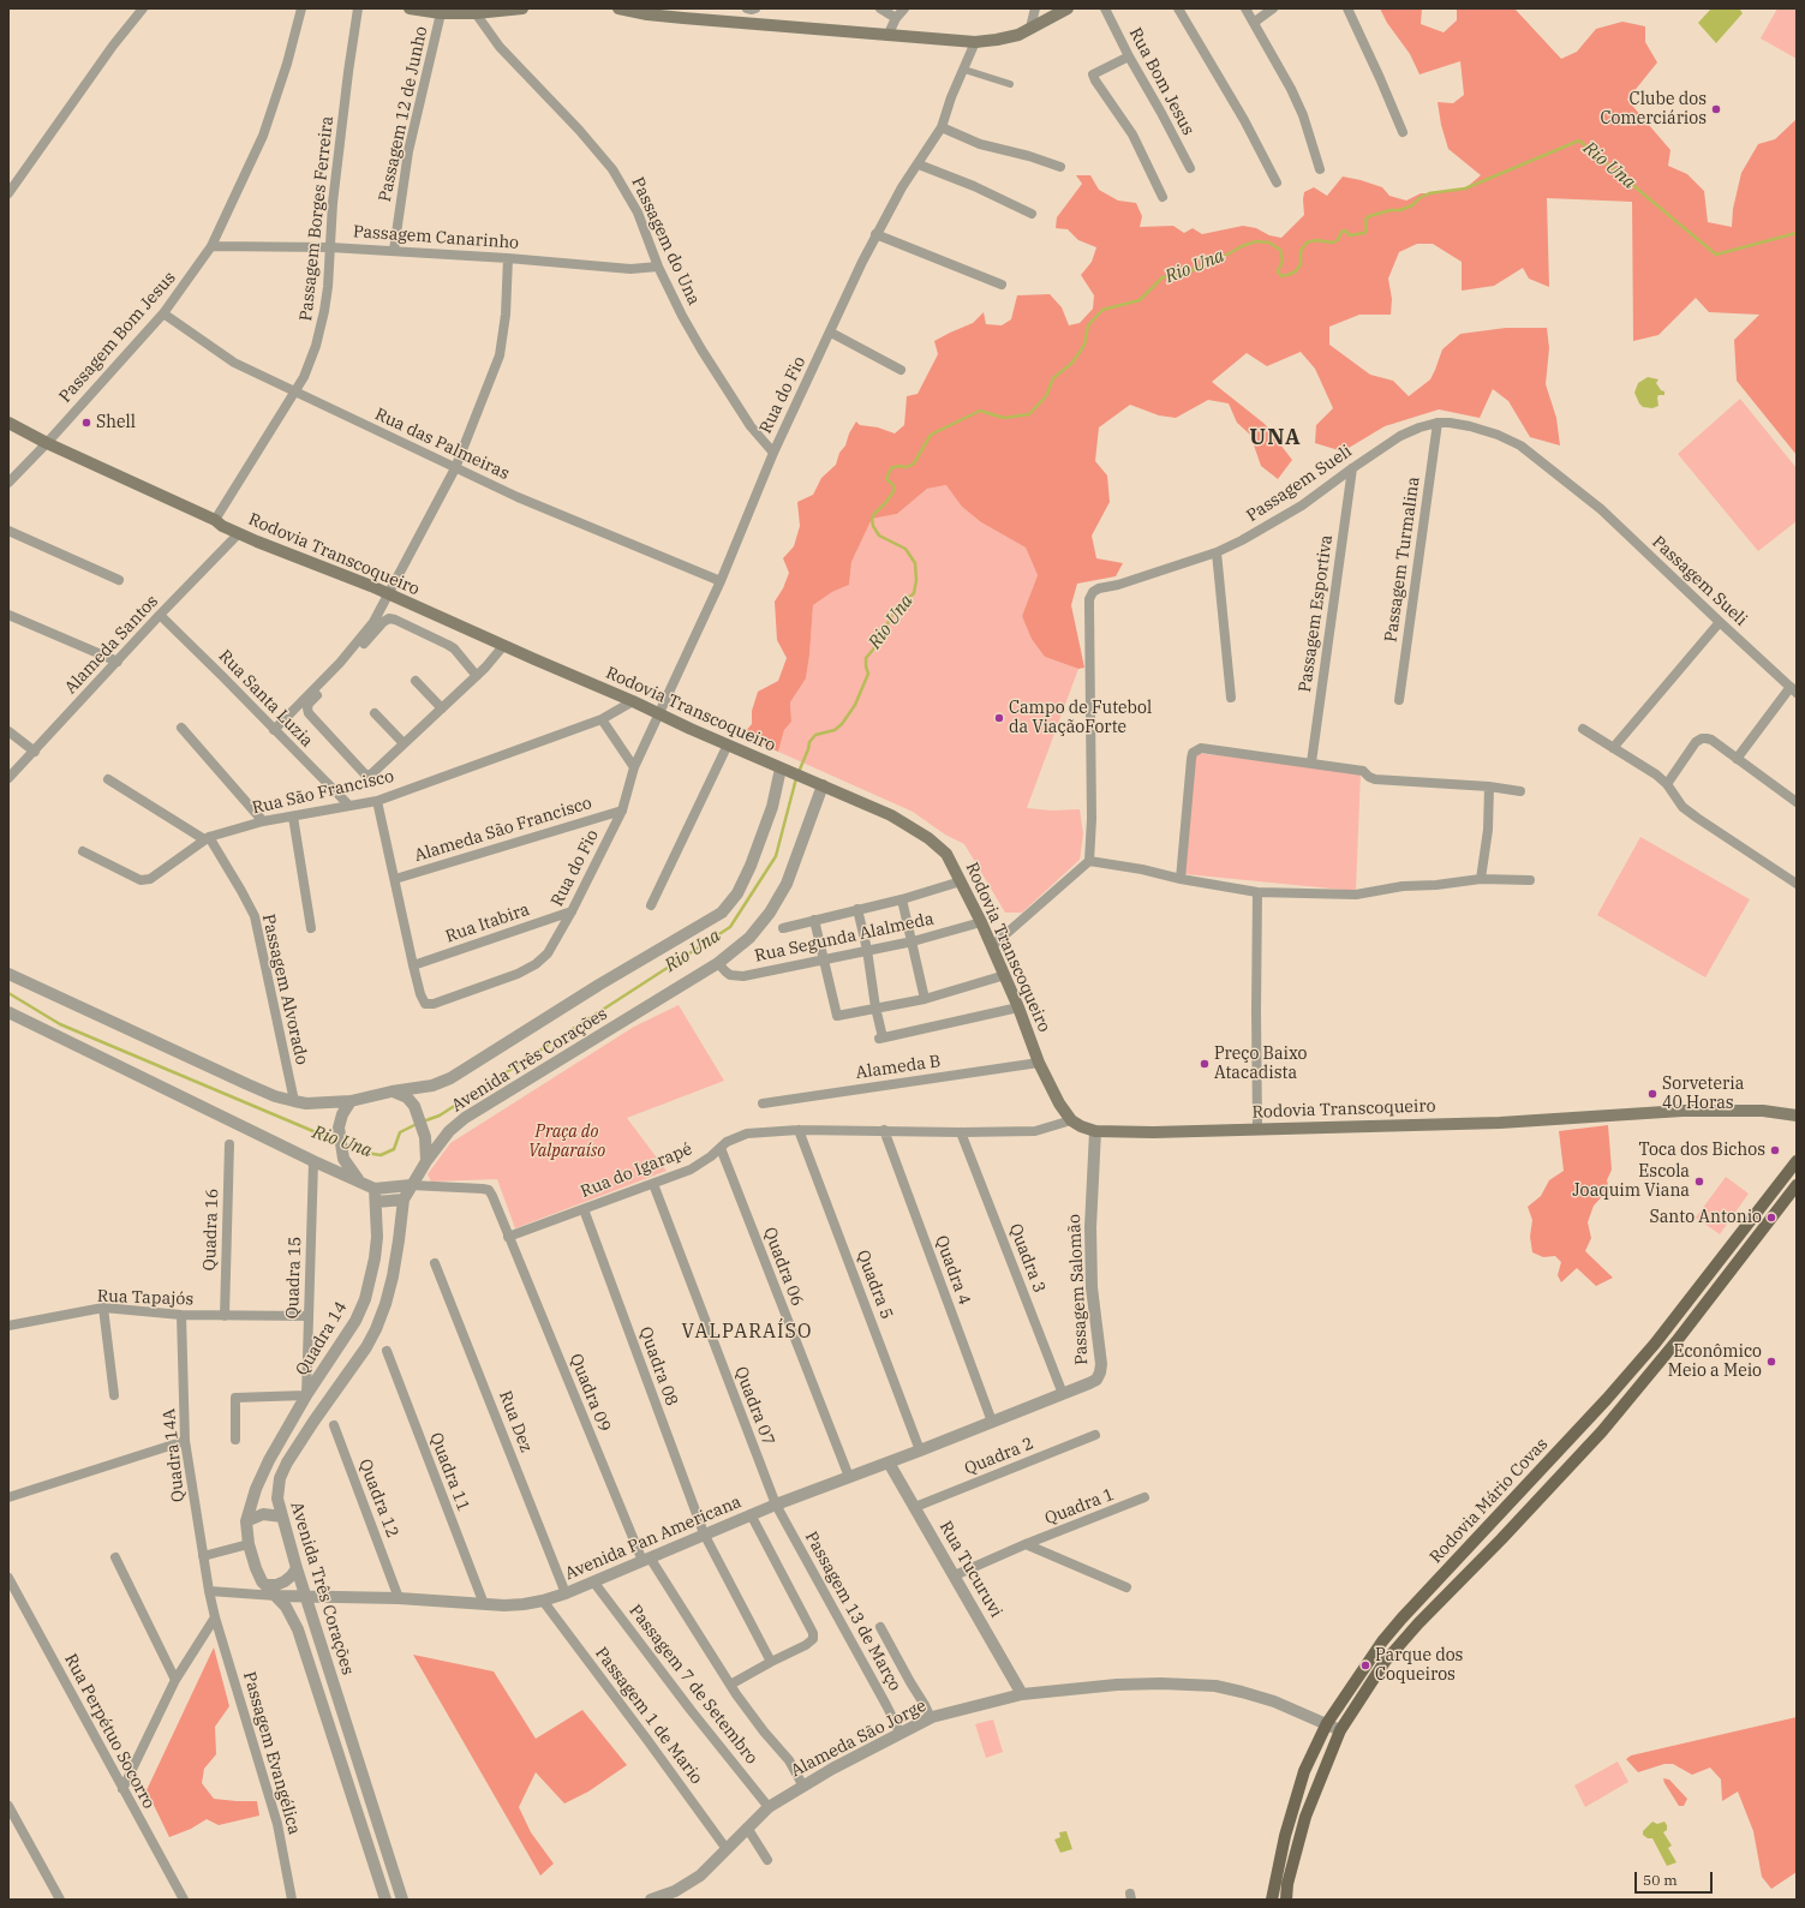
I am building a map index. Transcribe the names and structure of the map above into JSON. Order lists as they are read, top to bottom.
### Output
{
  "streets": {
    "main road": ["Rodovia Transcoqueiro", "Rodovia Mário Covas"],
    "street": [
      "Rua Bom Jesus",
      "Passagem 12 de Junho",
      "Passagem Borges Ferreira",
      "Passagem Canarinho",
      "Passagem do Una",
      "Passagem Bom Jesus",
      "Rua do Fio",
      "Rua das Palmeiras",
      "Passagem Sueli",
      "Passagem Turmalina",
      "Passagem Esportiva",
      "Alameda Santos",
      "Rua Santa Luzia",
      "Rua São Francisco",
      "Alameda São Francisco",
      "Rua Itabira",
      "Rua Segunda Alalmeda",
      "Passagem Alvorado",
      "Avenida Três Corações",
      "Alameda B",
      "Rua do Igarapé",
      "Quadra 16",
      "Quadra 3",
      "Quadra 06",
      "Quadra 4",
      "Quadra 15",
      "Quadra 5",
      "Passagem Salomão",
      "Rua Tapajós",
      "Quadra 14",
      "Quadra 08",
      "Quadra 09",
      "Quadra 07",
      "Rua Dez",
      "Quadra 14A",
      "Quadra 2",
      "Quadra 11",
      "Quadra 12",
      "Quadra 1",
      "Avenida Pan Americana",
      "Rua Tucuruvi",
      "Passagem 13 de Março",
      "Passagem 7 de Setembro",
      "Passagem 1 de Mario",
      "Rua Perpétuo Socorro",
      "Alameda São Jorge",
      "Passagem Evangélica"
    ]
  },
  "crossings": [
    ["Passagem 12 de Junho", "Passagem Canarinho"],
    ["Passagem Borges Ferreira", "Passagem Canarinho"],
    ["Passagem Borges Ferreira", "Rua das Palmeiras"],
    ["Passagem Borges Ferreira", "Rodovia Transcoqueiro"],
    ["Passagem Canarinho", "Passagem do Una"],
    ["Passagem Canarinho", "Passagem Bom Jesus"],
    ["Passagem do Una", "Rua do Fio"],
    ["Passagem Bom Jesus", "Rua das Palmeiras"],
    ["Passagem Bom Jesus", "Rodovia Transcoqueiro"],
    ["Rua do Fio", "Rua das Palmeiras"],
    ["Rua do Fio", "Rodovia Transcoqueiro"],
    ["Rua do Fio", "Alameda São Francisco"],
    ["Rua do Fio", "Rua Itabira"],
    ["Passagem Sueli", "Passagem Turmalina"],
    ["Passagem Sueli", "Passagem Esportiva"],
    ["Rodovia Transcoqueiro", "Alameda Santos"],
    ["Rodovia Transcoqueiro", "Rua São Francisco"],
    ["Rodovia Transcoqueiro", "Rua Segunda Alalmeda"],
    ["Rodovia Transcoqueiro", "Avenida Três Corações"],
    ["Rodovia Transcoqueiro", "Alameda B"],
    ["Rodovia Transcoqueiro", "Rua do Igarapé"],
    ["Rodovia Transcoqueiro", "Passagem Salomão"],
    ["Alameda Santos", "Rua Santa Luzia"],
    ["Rua Santa Luzia", "Rua São Francisco"],
    ["Rua São Francisco", "Passagem Alvorado"],
    ["Rua Segunda Alalmeda", "Avenida Três Corações"],
    ["Avenida Três Corações", "Quadra 15"],
    ["Avenida Três Corações", "Quadra 14"],
    ["Avenida Três Corações", "Avenida Pan Americana"],
    ["Rua do Igarapé", "Quadra 3"],
    ["Rua do Igarapé", "Quadra 06"],
    ["Rua do Igarapé", "Quadra 4"],
    ["Rua do Igarapé", "Quadra 5"],
    ["Rua do Igarapé", "Quadra 08"],
    ["Rua do Igarapé", "Quadra 09"],
    ["Rua do Igarapé", "Quadra 07"],
    ["Quadra 16", "Rua Tapajós"],
    ["Quadra 3", "Avenida Pan Americana"],
    ["Quadra 06", "Avenida Pan Americana"],
    ["Quadra 4", "Avenida Pan Americana"],
    ["Quadra 15", "Rua Tapajós"],
    ["Quadra 15", "Quadra 14"],
    ["Quadra 5", "Avenida Pan Americana"],
    ["Passagem Salomão", "Avenida Pan Americana"],
    ["Rua Tapajós", "Quadra 14A"],
    ["Quadra 08", "Avenida Pan Americana"],
    ["Quadra 09", "Avenida Pan Americana"],
    ["Quadra 09", "Alameda São Jorge"],
    ["Quadra 07", "Avenida Pan Americana"],
    ["Quadra 07", "Passagem 13 de Março"],
    ["Rua Dez", "Avenida Pan Americana"],
    ["Quadra 14A", "Avenida Pan Americana"],
    ["Quadra 14A", "Passagem Evangélica"],
    ["Quadra 2", "Rua Tucuruvi"],
    ["Quadra 11", "Avenida Pan Americana"],
    ["Quadra 12", "Avenida Pan Americana"],
    ["Rodovia Mário Covas", "Alameda São Jorge"],
    ["Quadra 1", "Rua Tucuruvi"],
    ["Avenida Pan Americana", "Rua Tucuruvi"],
    ["Avenida Pan Americana", "Passagem 13 de Março"],
    ["Avenida Pan Americana", "Passagem 7 de Setembro"],
    ["Avenida Pan Americana", "Passagem 1 de Mario"],
    ["Avenida Pan Americana", "Passagem Evangélica"],
    ["Rua Tucuruvi", "Alameda São Jorge"],
    ["Passagem 13 de Março", "Alameda São Jorge"],
    ["Passagem 7 de Setembro", "Alameda São Jorge"],
    ["Passagem 1 de Mario", "Alameda São Jorge"]
  ],
  "districts": ["UNA", "VALPARAÍSO"],
  "water": ["Rio Una"],
  "parks": ["Praça do Valparaíso"],
  "places": [
    "Clube dos Comerciários",
    "Shell",
    "Campo de Futebol da ViaçãoForte",
    "Preço Baixo Atacadista",
    "Sorveteria 40 Horas",
    "Toca dos Bichos",
    "Escola Joaquim Viana",
    "Santo Antonio",
    "Econômico Meio a Meio",
    "Parque dos Coqueiros"
  ],
  "scale_bar": "50 m"
}
